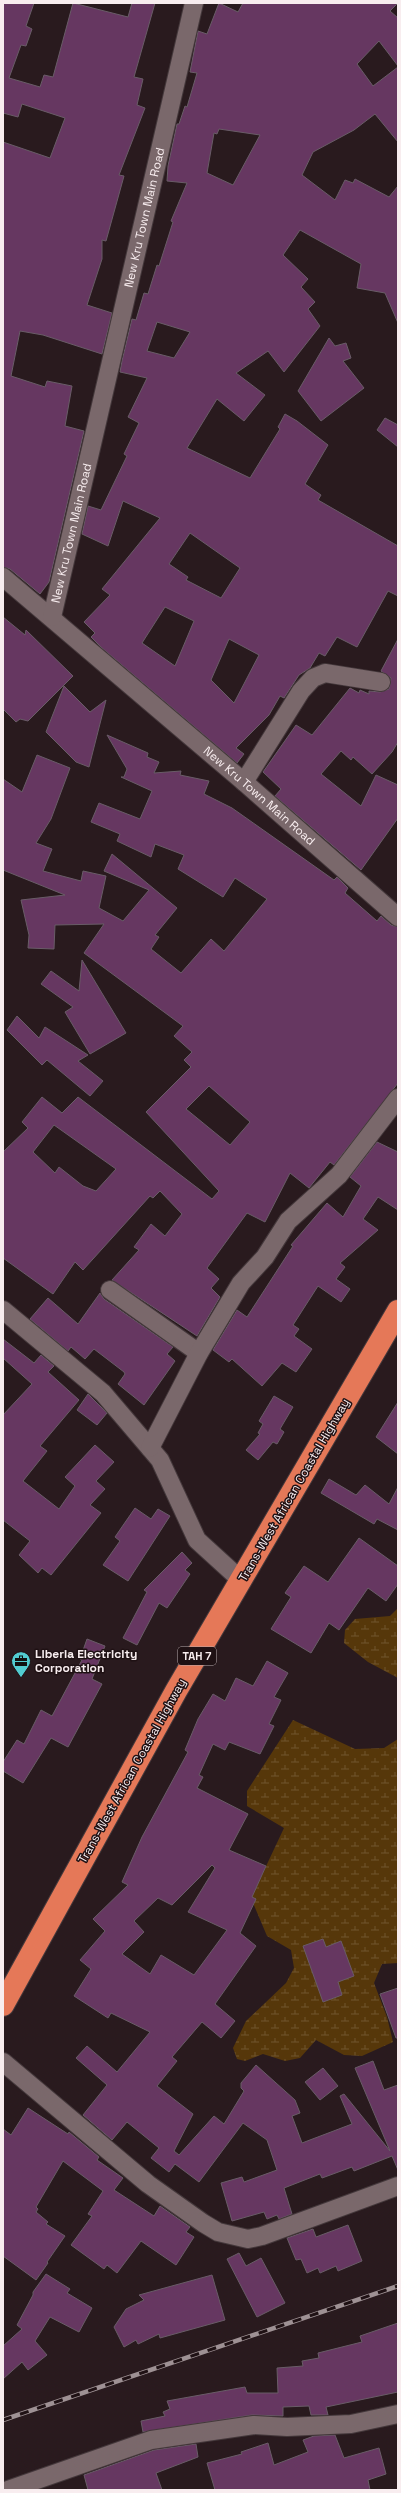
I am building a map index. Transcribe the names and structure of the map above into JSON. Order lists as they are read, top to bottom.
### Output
{
  "streets": {
    "highway": ["Trans-West African Coastal Highway", "TAH 7"],
    "street": ["New Kru Town Main Road"]
  },
  "places": {
    "office": ["Liberia Electricity Corporation"]
  }
}
